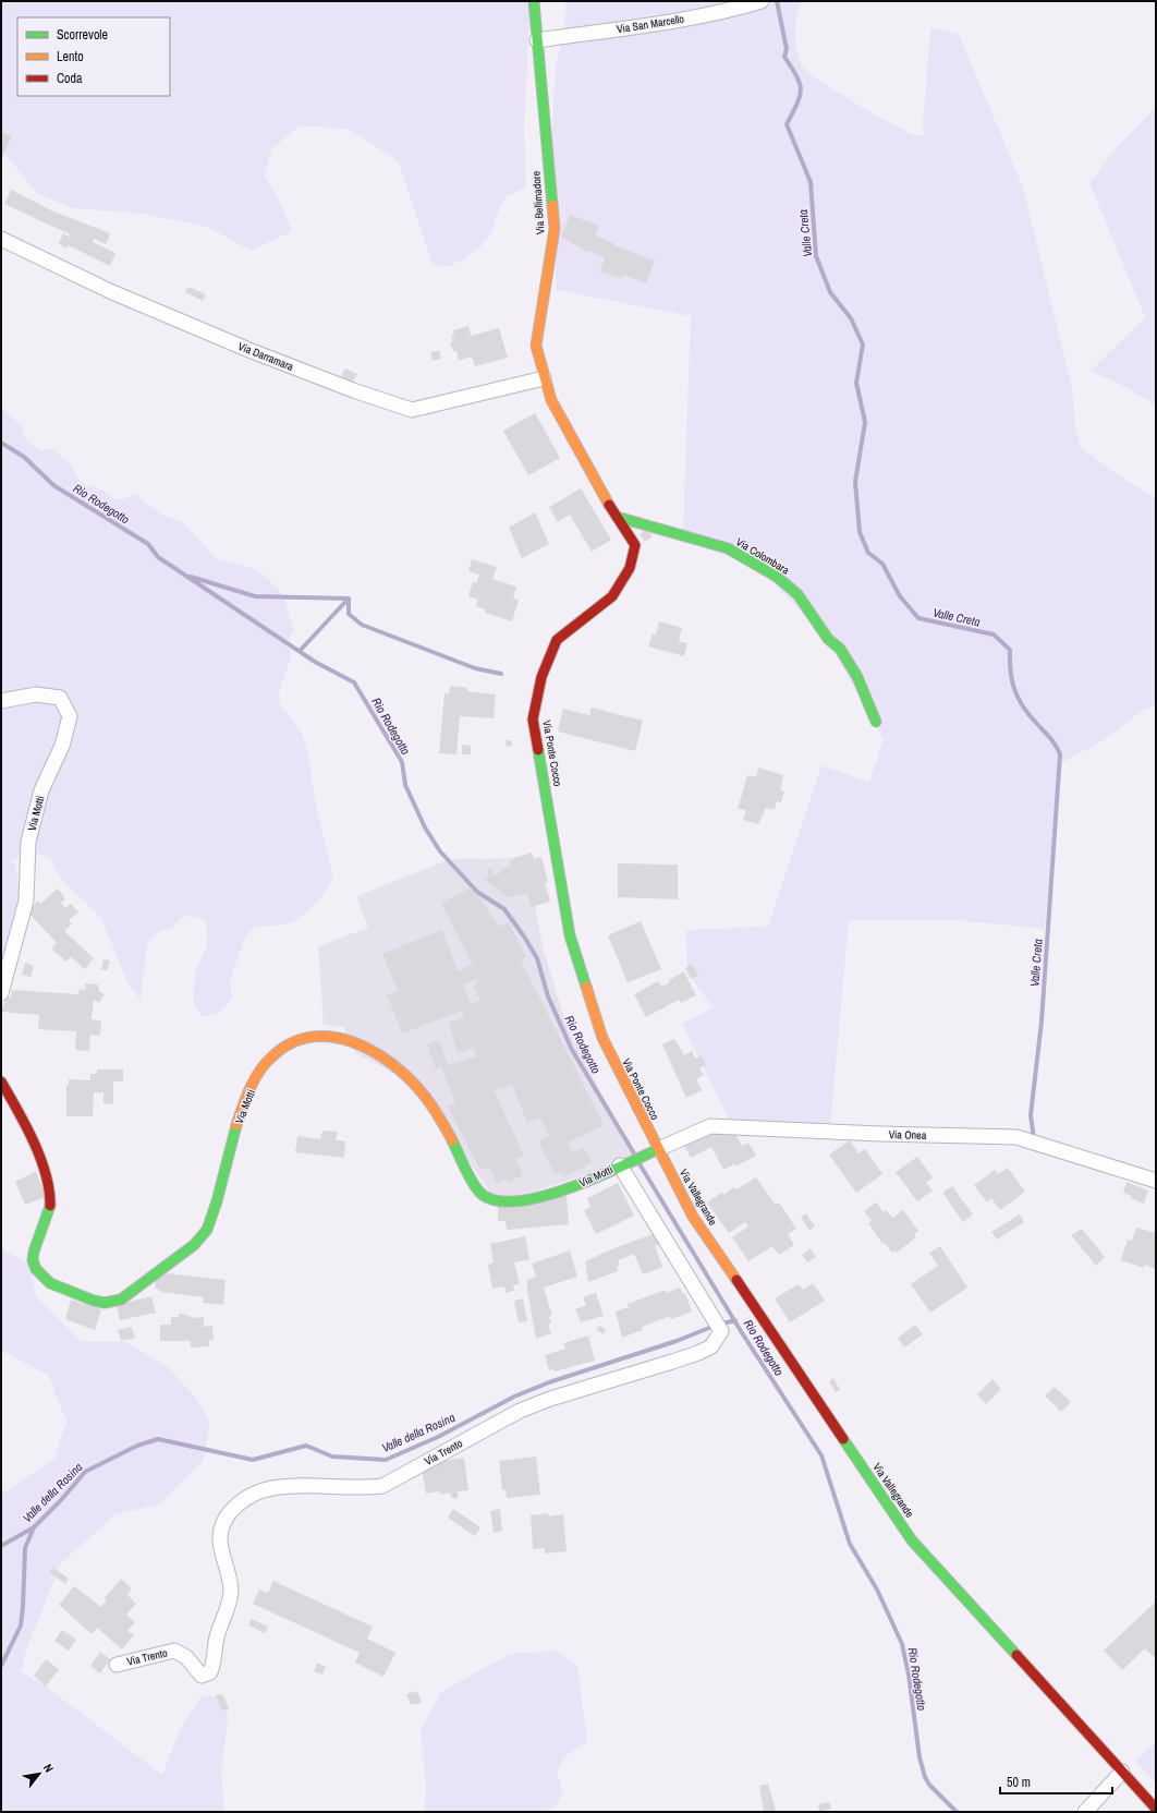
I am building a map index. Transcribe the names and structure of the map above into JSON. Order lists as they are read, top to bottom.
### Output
{
  "streets": {
    "street": [
      "Via San Marcello",
      "Via Bellimadore",
      "Via Darramara",
      "Via Colombara",
      "Via Ponte Cocco",
      "Via Motti",
      "Via Onea",
      "Via Vallegrande",
      "Via Trento"
    ]
  },
  "crossings": [
    ["Via San Marcello", "Via Bellimadore"],
    ["Via Bellimadore", "Via Darramara"],
    ["Via Bellimadore", "Via Ponte Cocco"],
    ["Via Colombara", "Via Ponte Cocco"],
    ["Via Ponte Cocco", "Via Motti"],
    ["Via Ponte Cocco", "Via Onea"],
    ["Via Ponte Cocco", "Via Vallegrande"],
    ["Via Motti", "Via Onea"],
    ["Via Motti", "Via Vallegrande"],
    ["Via Motti", "Via Trento"],
    ["Via Onea", "Via Vallegrande"]
  ],
  "water": ["Valle Creta", "Rio Rodegotto", "Valle della Rosina"],
  "legend": ["Scorrevole", "Lento", "Coda"],
  "scale_bar": "50 m",
  "north": "top right"
}
